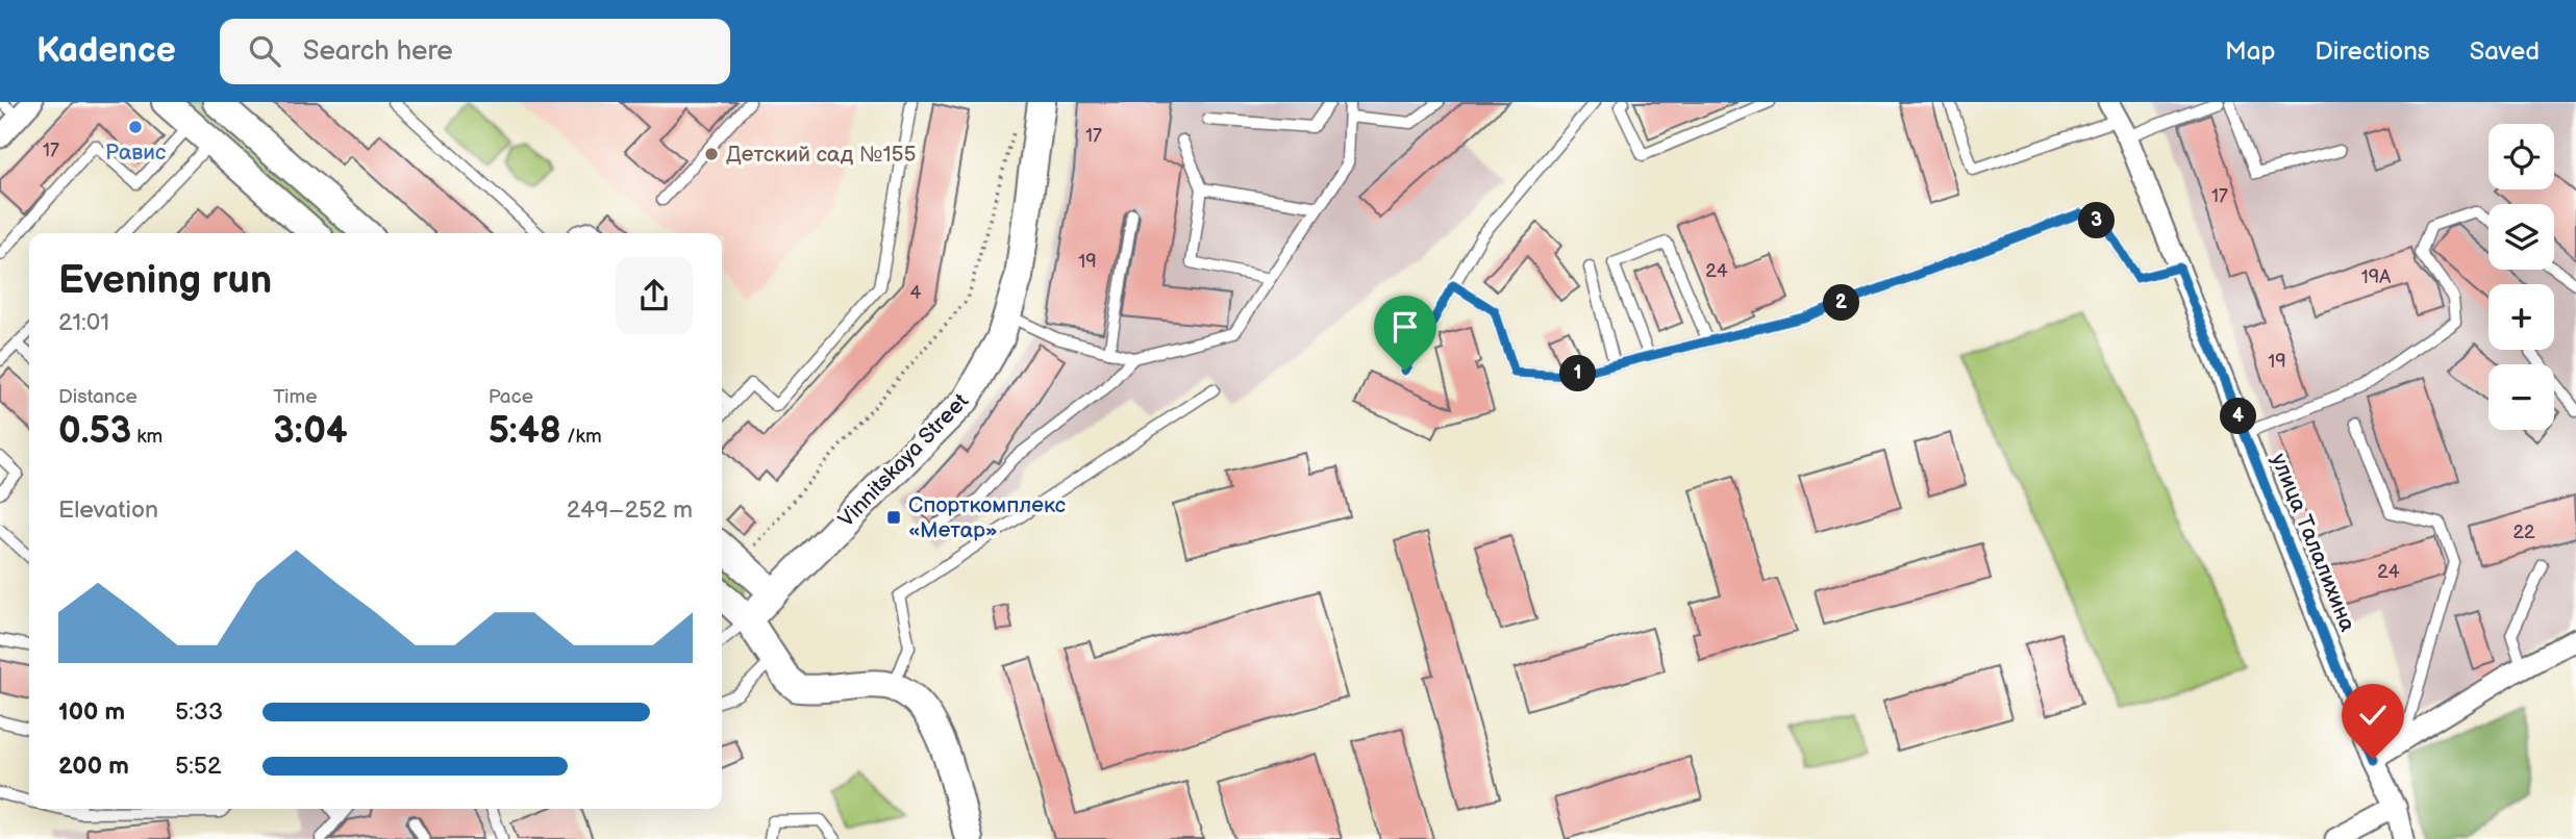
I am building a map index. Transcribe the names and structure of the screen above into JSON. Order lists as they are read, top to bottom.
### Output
{
  "streets": {
    "street": ["Vinnitskaya Street", "улица Талалихина"]
  },
  "places": {
    "other": ["Равис", "Детский сад №155"],
    "transit": ["Спорткомплекс «Метар»"]
  },
  "house_numbers": [
    "17",
    "17",
    "17",
    "19",
    "24",
    "19А",
    "4",
    "19",
    "22",
    "24"
  ],
  "page": {
    "header": "Kadence",
    "search": "Search here",
    "nav": ["Map", "Directions", "Saved"],
    "map_buttons": ["+", "−"],
    "pins": [
      "3",
      "2",
      "1",
      "4"
    ],
    "heading": ["Evening run", "21:01"],
    "stats": [
      ["Distance", "0.53 km"],
      ["Time", "3:04"],
      ["Pace", "5:48 /km"]
    ],
    "chart": ["Elevation", "249–252 m"],
    "list": [
      {
        "name": "100 m",
        "note": "5:33"
      },
      {
        "name": "200 m",
        "note": "5:52"
      }
    ]
  }
}
